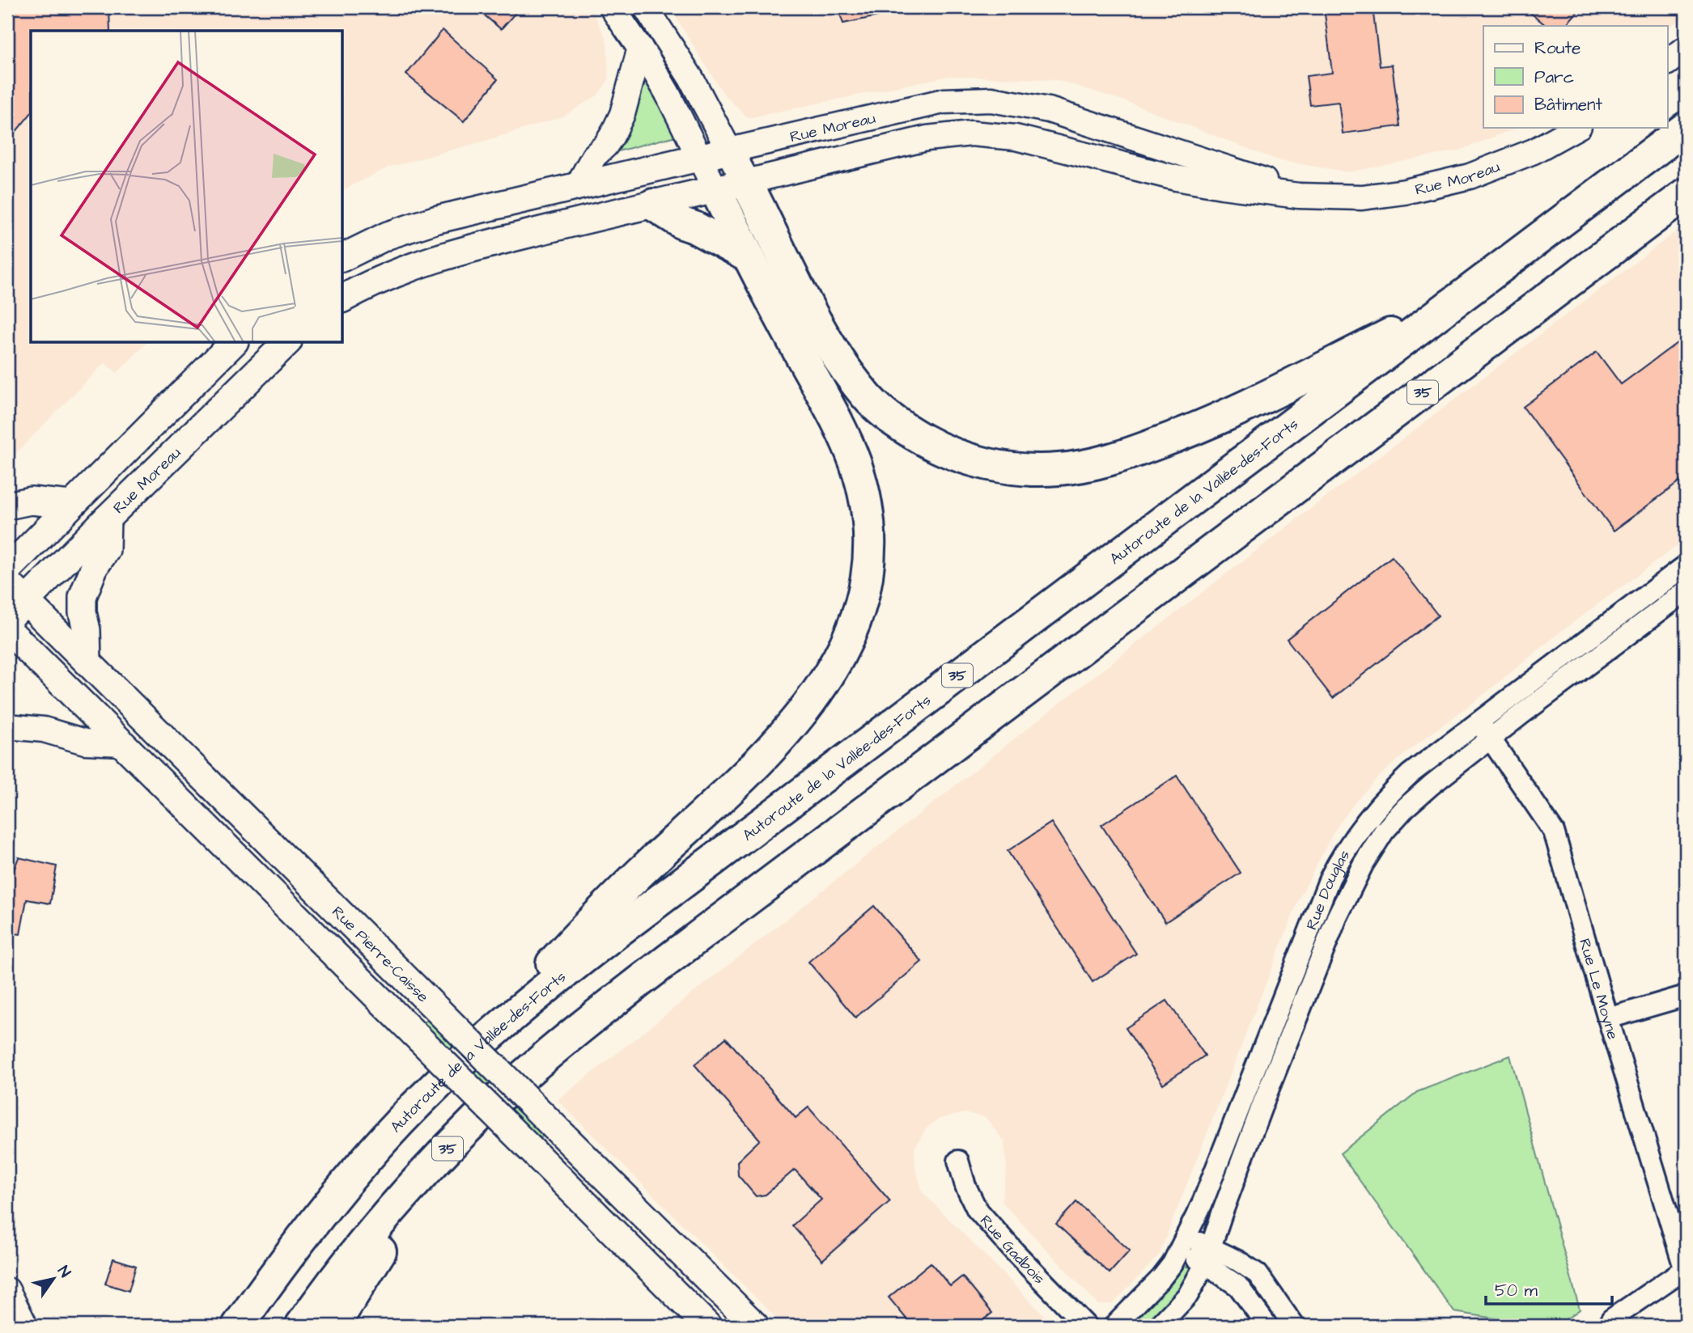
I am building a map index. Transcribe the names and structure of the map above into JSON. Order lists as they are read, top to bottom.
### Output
{
  "streets": {
    "highway": ["35", "Autoroute de la Vallée-des-Forts"],
    "main road": ["Rue Moreau", "Rue Pierre-Caisse"],
    "street": ["Rue Douglas", "Rue Le Moyne", "Rue Gadbois"]
  },
  "crossings": [
    ["Rue Moreau", "Rue Pierre-Caisse"],
    ["Rue Douglas", "Rue Le Moyne"]
  ],
  "legend": ["Route", "Parc", "Bâtiment"],
  "scale_bar": "50 m",
  "north": "top right"
}
